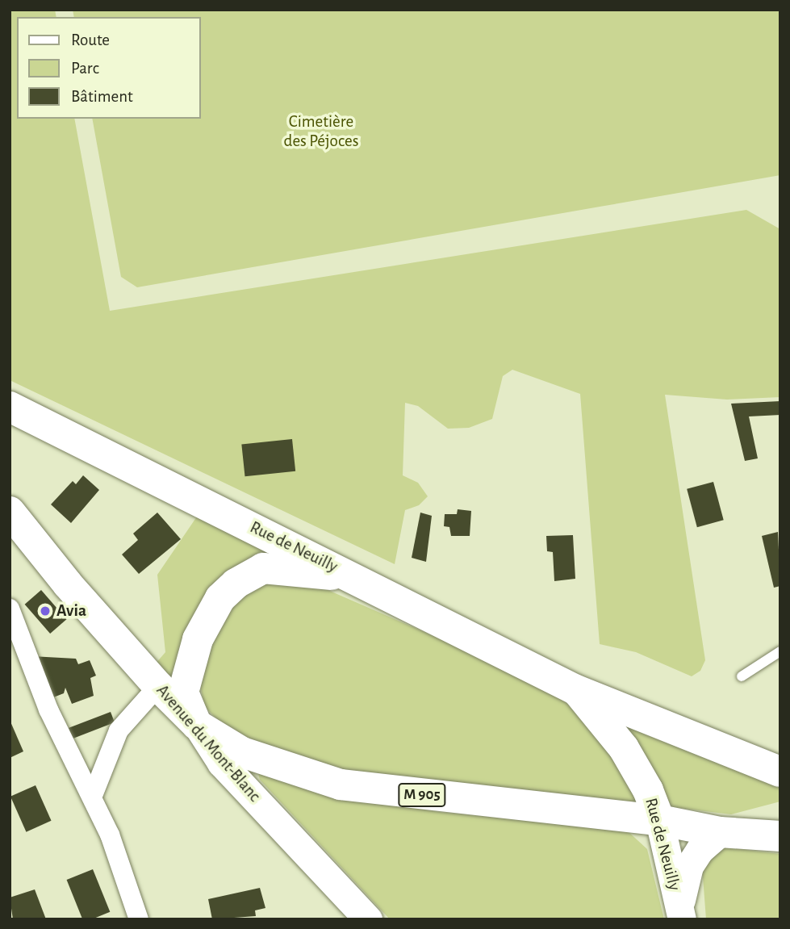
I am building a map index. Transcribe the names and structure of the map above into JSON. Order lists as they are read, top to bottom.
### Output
{
  "streets": {
    "main road": ["Rue de Neuilly", "Avenue du Mont-Blanc", "M 905"]
  },
  "crossings": [
    ["Rue de Neuilly", "M 905"],
    ["Avenue du Mont-Blanc", "M 905"]
  ],
  "parks": ["Cimetière des Péjoces"],
  "places": ["Avia"],
  "legend": ["Route", "Parc", "Bâtiment"]
}
